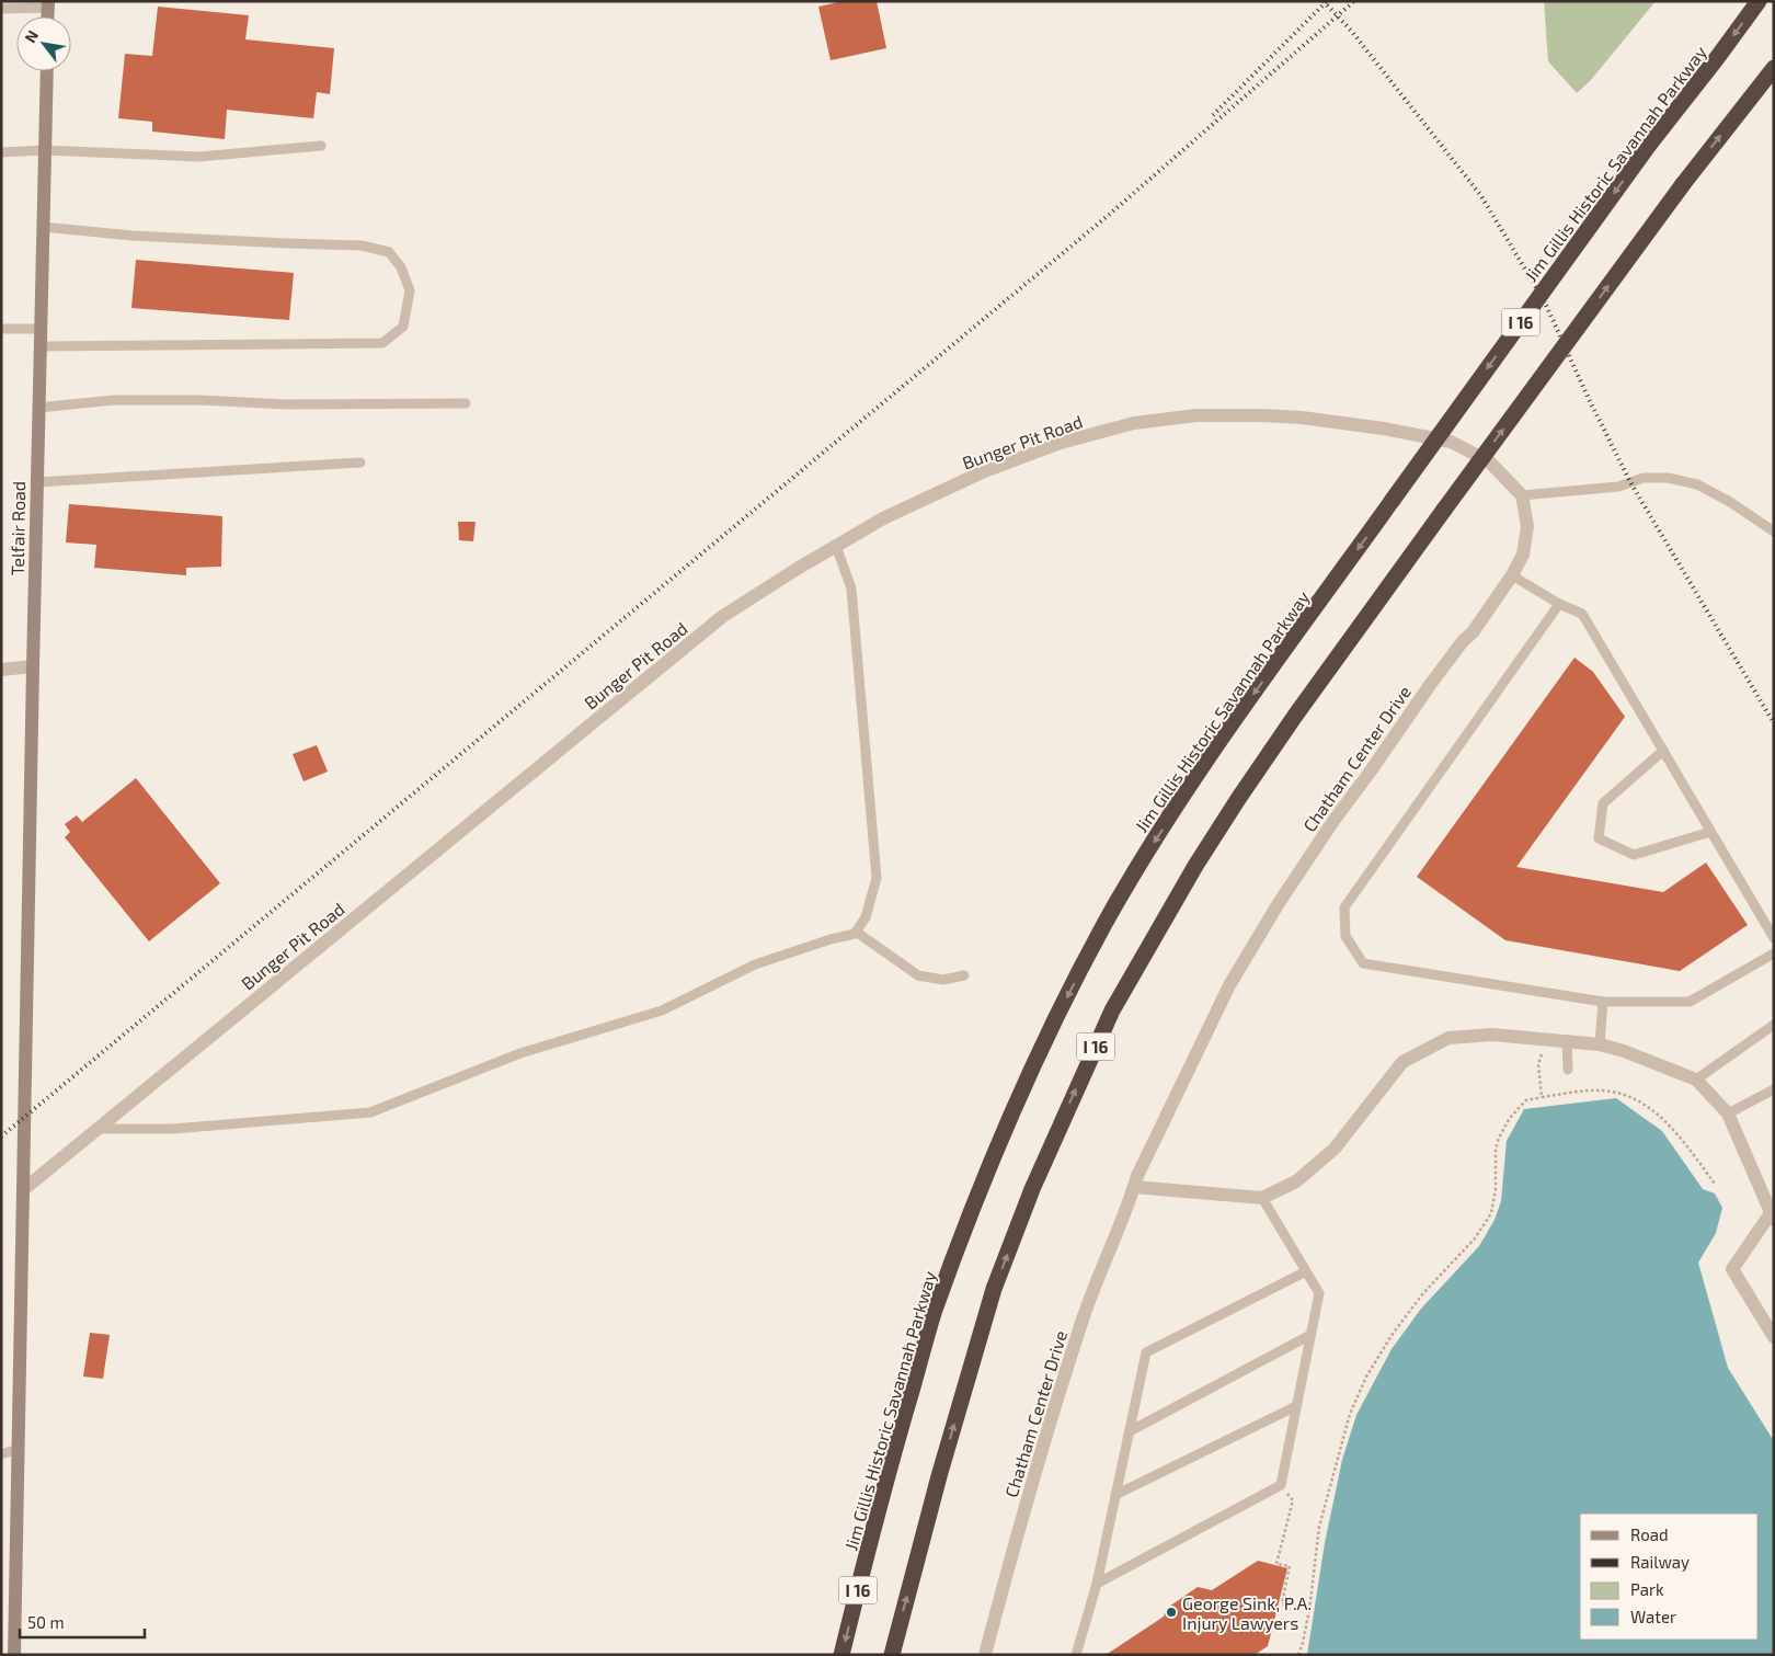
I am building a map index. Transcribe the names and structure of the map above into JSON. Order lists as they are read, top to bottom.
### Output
{
  "streets": {
    "highway": ["Jim Gillis Historic Savannah Parkway", "I 16"],
    "street": ["Bunger Pit Road", "Telfair Road", "Chatham Center Drive"]
  },
  "crossings": [
    ["Bunger Pit Road", "Telfair Road"],
    ["Bunger Pit Road", "Chatham Center Drive"]
  ],
  "places": ["George Sink, P.A. Injury Lawyers"],
  "legend": [
    "Road",
    "Railway",
    "Park",
    "Water"
  ],
  "scale_bar": "50 m",
  "north": "top left"
}
